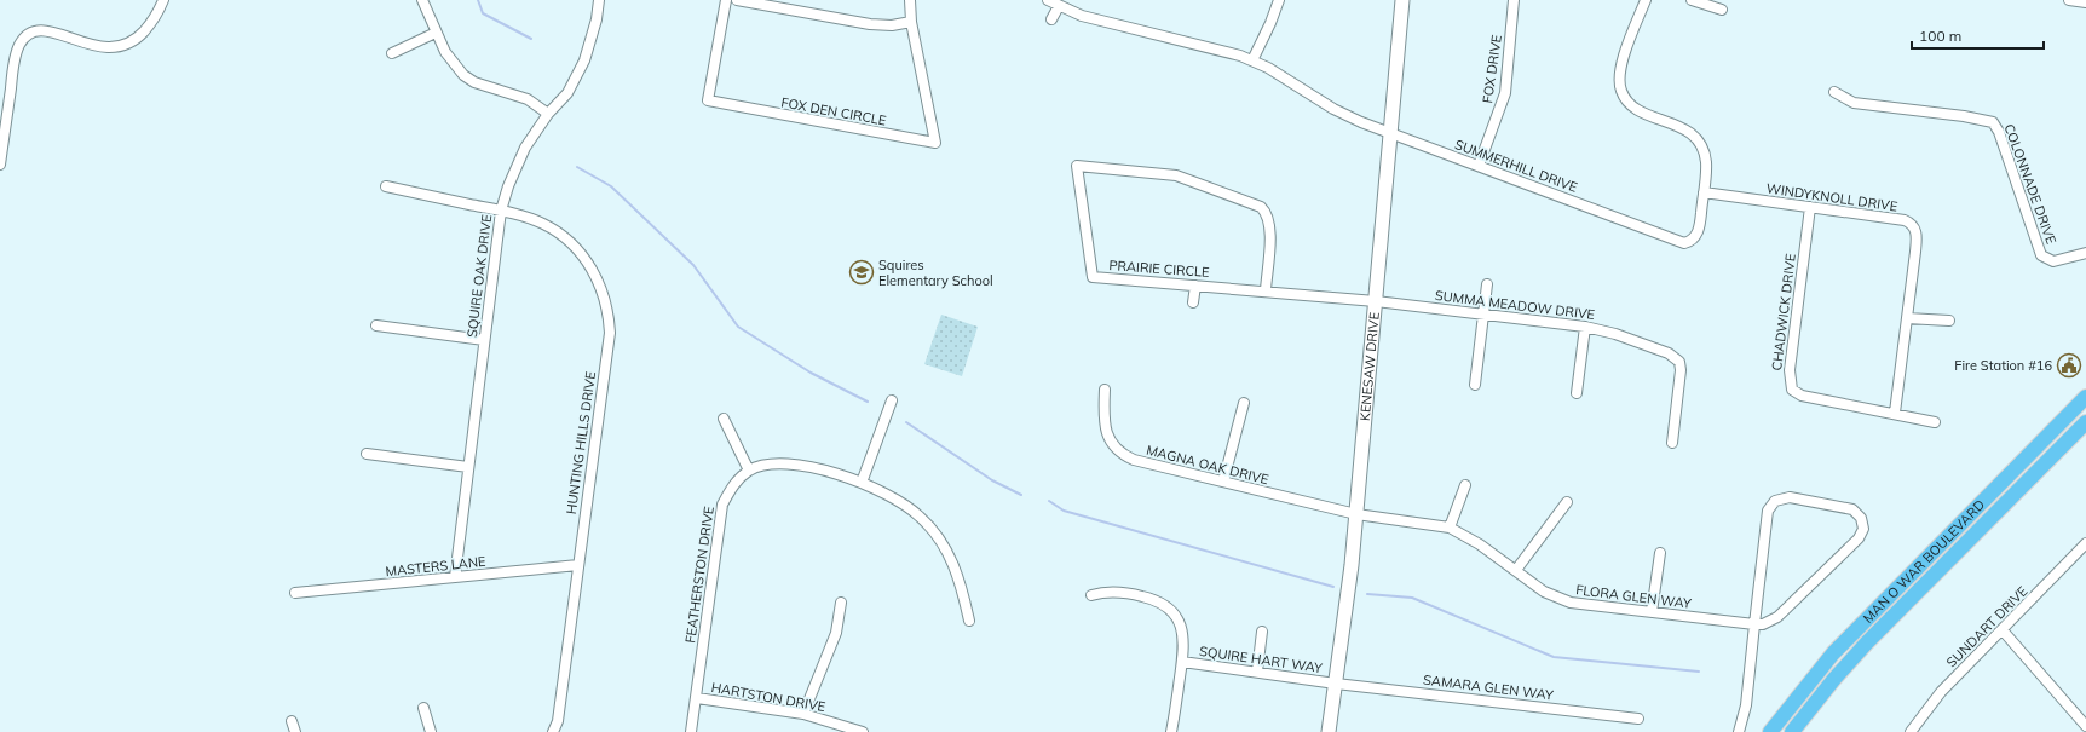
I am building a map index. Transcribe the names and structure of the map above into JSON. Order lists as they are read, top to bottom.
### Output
{
  "streets": {
    "main road": ["MAN O WAR BOULEVARD"],
    "street": [
      "FOX DRIVE",
      "FOX DEN CIRCLE",
      "SUMMERHILL DRIVE",
      "COLONNADE DRIVE",
      "WINDYKNOLL DRIVE",
      "PRAIRIE CIRCLE",
      "SQUIRE OAK DRIVE",
      "SUMMA MEADOW DRIVE",
      "CHADWICK DRIVE",
      "KENESAW DRIVE",
      "HUNTING HILLS DRIVE",
      "MAGNA OAK DRIVE",
      "MASTERS LANE",
      "FEATHERSTON DRIVE",
      "FLORA GLEN WAY",
      "SUNDART DRIVE",
      "SQUIRE HART WAY",
      "SAMARA GLEN WAY",
      "HARTSTON DRIVE"
    ]
  },
  "crossings": [
    ["FOX DRIVE", "SUMMERHILL DRIVE"],
    ["SUMMERHILL DRIVE", "WINDYKNOLL DRIVE"],
    ["SUMMERHILL DRIVE", "KENESAW DRIVE"],
    ["WINDYKNOLL DRIVE", "CHADWICK DRIVE"],
    ["PRAIRIE CIRCLE", "SUMMA MEADOW DRIVE"],
    ["PRAIRIE CIRCLE", "KENESAW DRIVE"],
    ["SQUIRE OAK DRIVE", "HUNTING HILLS DRIVE"],
    ["SQUIRE OAK DRIVE", "MASTERS LANE"],
    ["SUMMA MEADOW DRIVE", "KENESAW DRIVE"],
    ["KENESAW DRIVE", "MAGNA OAK DRIVE"],
    ["KENESAW DRIVE", "FLORA GLEN WAY"],
    ["KENESAW DRIVE", "SQUIRE HART WAY"],
    ["KENESAW DRIVE", "SAMARA GLEN WAY"],
    ["HUNTING HILLS DRIVE", "MASTERS LANE"],
    ["MAGNA OAK DRIVE", "FLORA GLEN WAY"],
    ["FEATHERSTON DRIVE", "HARTSTON DRIVE"],
    ["SQUIRE HART WAY", "SAMARA GLEN WAY"]
  ],
  "places": {
    "school or university": ["Squires Elementary School"],
    "public building": ["Fire Station #16"]
  },
  "scale_bar": "100 m"
}
